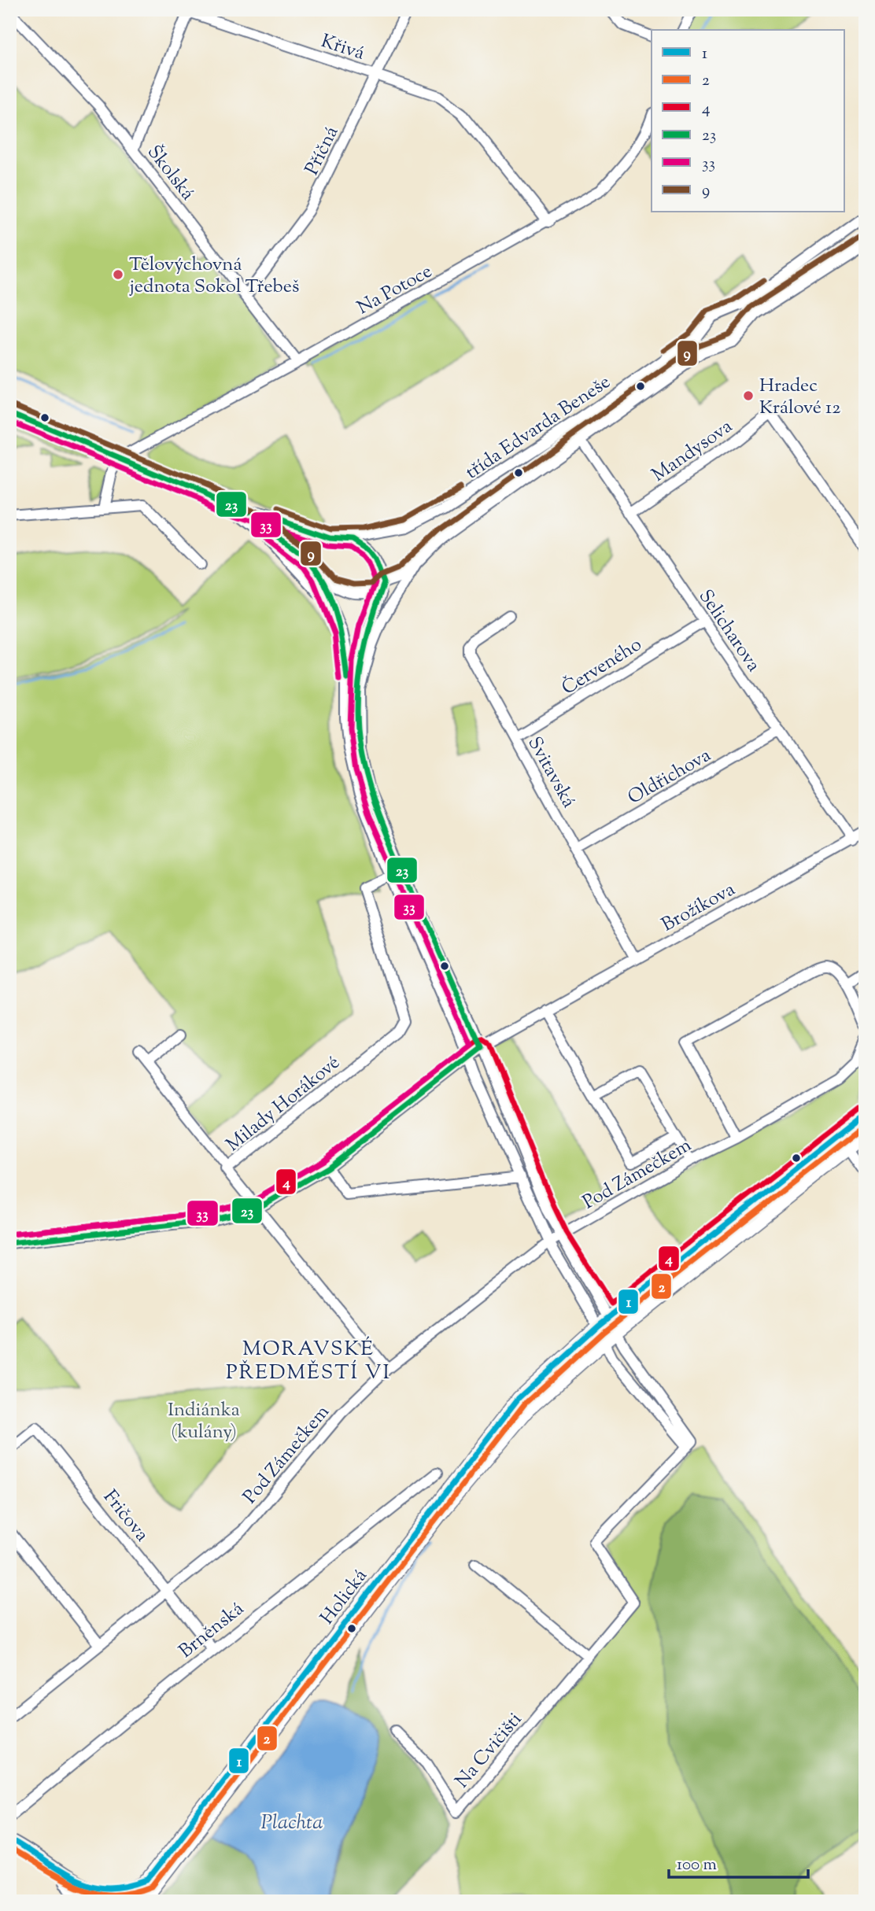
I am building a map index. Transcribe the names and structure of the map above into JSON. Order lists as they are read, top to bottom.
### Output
{
  "streets": {
    "main road": ["Holická"],
    "street": [
      "Křivá",
      "Příčná",
      "Školská",
      "Na Potoce",
      "třída Edvarda Beneše",
      "Mandysova",
      "Selicharova",
      "Červeného",
      "Svitavská",
      "Oldřichova",
      "Brožíkova",
      "Milady Horákové",
      "Pod Zámečkem",
      "Fričova",
      "Brněnská",
      "Na Cvičišti"
    ]
  },
  "crossings": [
    ["Křivá", "Příčná"],
    ["Křivá", "Školská"],
    ["Křivá", "Na Potoce"],
    ["Příčná", "Školská"],
    ["Školská", "Na Potoce"],
    ["třída Edvarda Beneše", "Selicharova"],
    ["Mandysova", "Selicharova"],
    ["Selicharova", "Červeného"],
    ["Selicharova", "Oldřichova"],
    ["Selicharova", "Brožíkova"],
    ["Červeného", "Svitavská"],
    ["Svitavská", "Oldřichova"],
    ["Svitavská", "Brožíkova"],
    ["Milady Horákové", "Pod Zámečkem"],
    ["Pod Zámečkem", "Fričova"],
    ["Fričova", "Brněnská"]
  ],
  "districts": ["MORAVSKÉ PŘEDMĚSTÍ VI"],
  "water": ["Plachta"],
  "parks": ["Indiánka (kulány)"],
  "places": ["Tělovýchovná jednota Sokol Třebeš", "Hradec Králové 12"],
  "lines": [
    "transit line 9",
    "transit line 23",
    "transit line 33",
    "transit line 4",
    "transit line 1",
    "transit line 2"
  ],
  "legend": [
    "1",
    "2",
    "4",
    "23",
    "33",
    "9"
  ],
  "scale_bar": "100 m"
}
